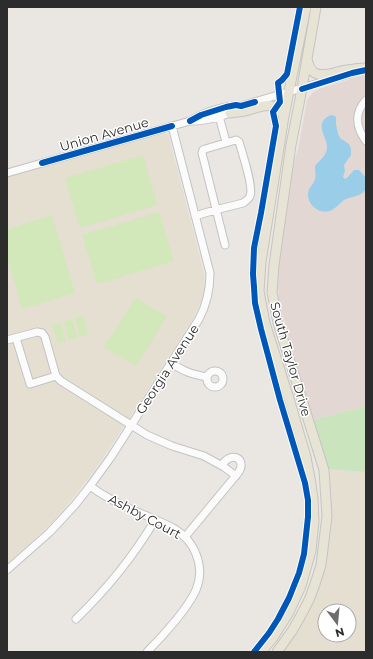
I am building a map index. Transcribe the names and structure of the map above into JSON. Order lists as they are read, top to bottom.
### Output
{
  "streets": {
    "main road": ["South Taylor Drive"],
    "street": ["Union Avenue", "Georgia Avenue", "Ashby Court"]
  },
  "crossings": [
    ["Union Avenue", "South Taylor Drive"],
    ["Union Avenue", "Georgia Avenue"],
    ["Georgia Avenue", "Ashby Court"]
  ],
  "north": "bottom"
}
